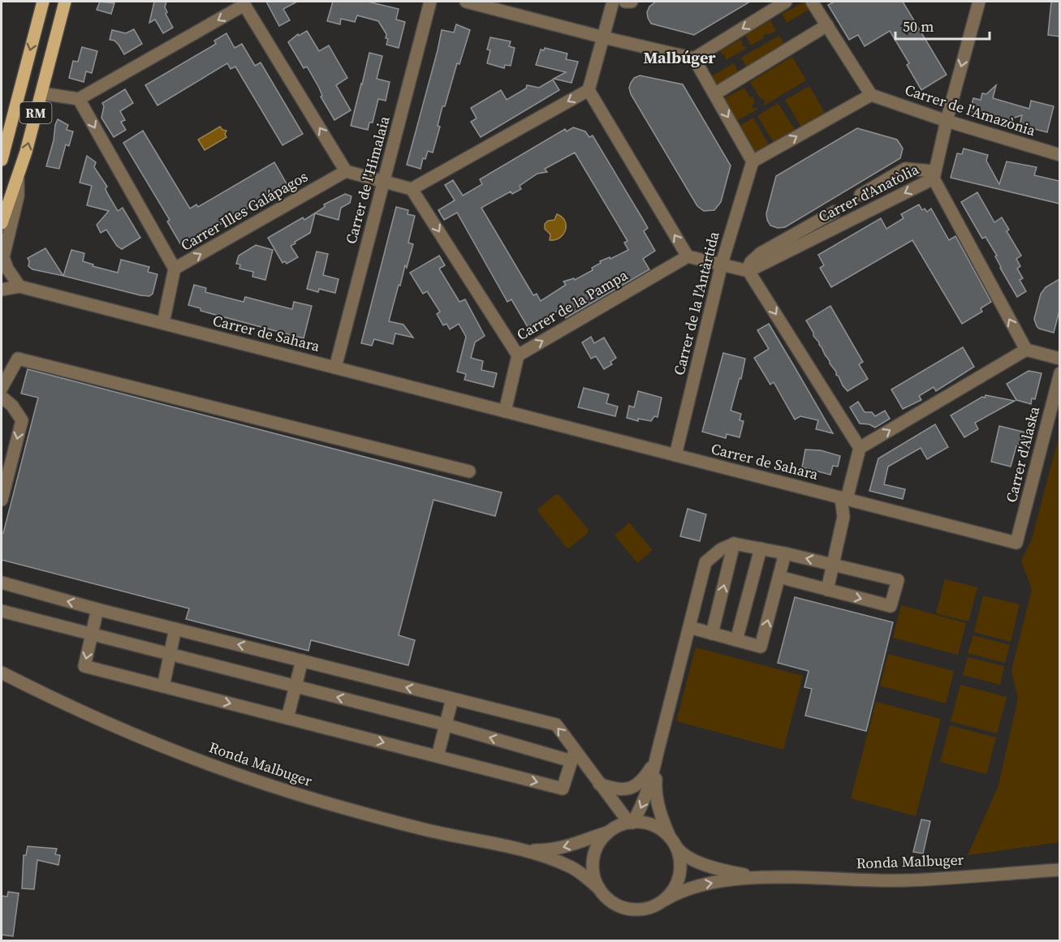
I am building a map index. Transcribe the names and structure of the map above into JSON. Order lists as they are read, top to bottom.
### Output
{
  "streets": {
    "main road": ["RM"],
    "street": [
      "Carrer de l'Amazònia",
      "Carrer de l'Himalaia",
      "Carrer d'Anatòlia",
      "Carrer Illes Galápagos",
      "Carrer de la l'Antàrtida",
      "Carrer de la Pampa",
      "Carrer de Sahara",
      "Carrer d'Alaska",
      "Ronda Malbuger"
    ]
  },
  "crossings": [
    ["Carrer de l'Himalaia", "Carrer de Sahara"],
    ["Carrer de la l'Antàrtida", "Carrer de Sahara"],
    ["Carrer de Sahara", "Carrer d'Alaska"]
  ],
  "districts": ["Malbúger"],
  "scale_bar": "50 m"
}
